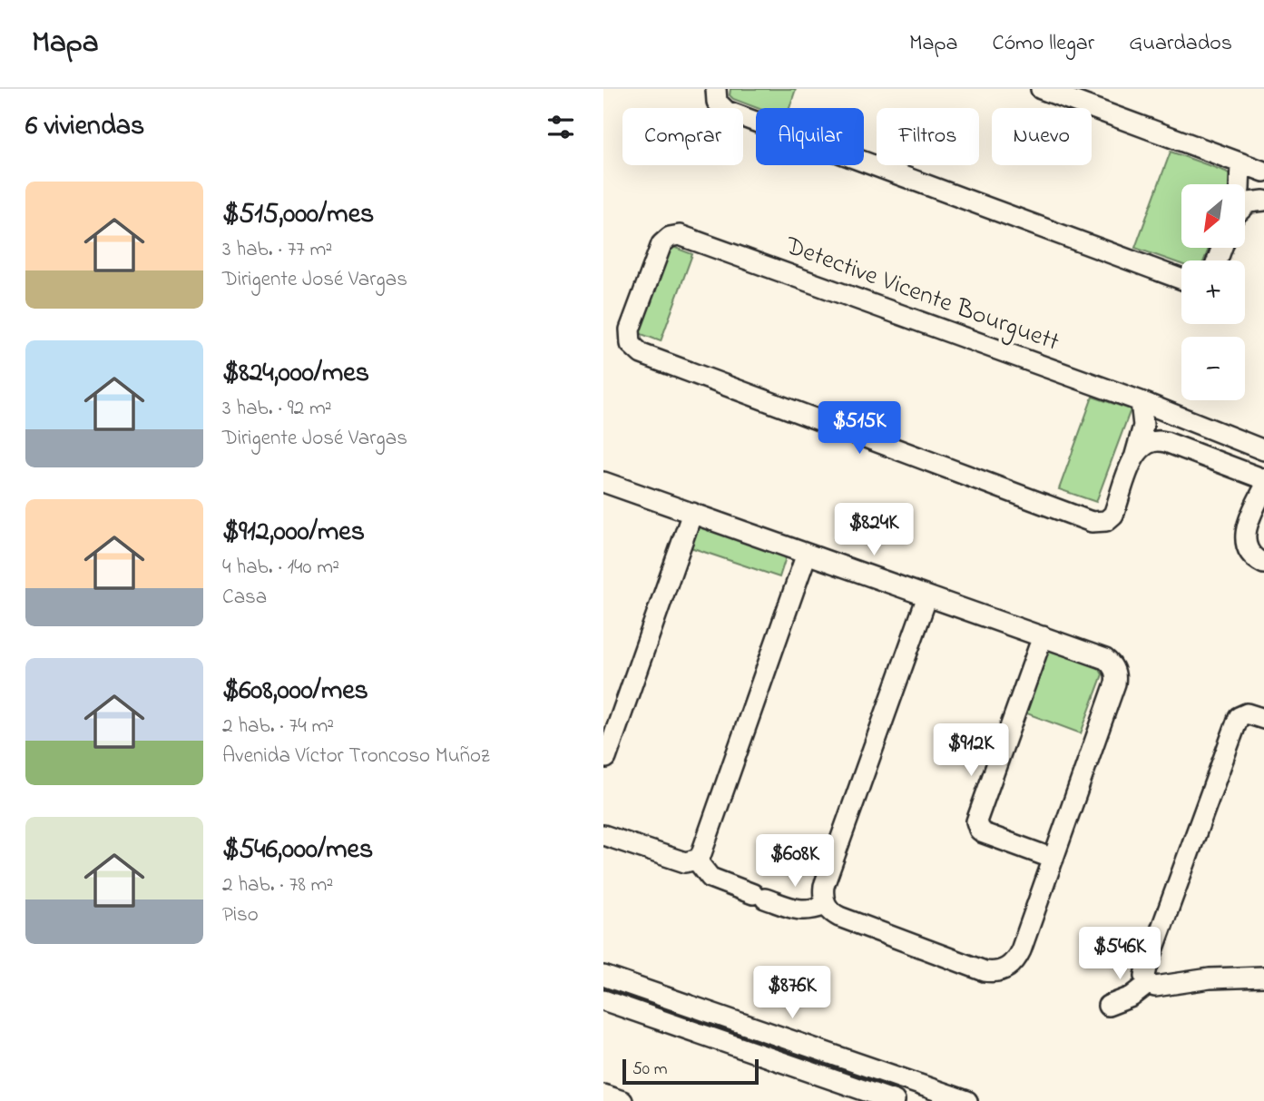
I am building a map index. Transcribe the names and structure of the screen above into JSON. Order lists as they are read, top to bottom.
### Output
{
  "streets": {
    "street": ["Detective Vicente Bourguett"]
  },
  "scale_bar": "50 m",
  "north": "bottom left",
  "page": {
    "header": "Mapa",
    "nav": ["Mapa", "Cómo llegar", "Guardados"],
    "heading": "6 viviendas",
    "chip": [
      "Comprar",
      "Alquilar",
      "Filtros",
      "Nuevo"
    ],
    "list": [
      {
        "name": "$515,000/mes",
        "note": "3 hab. · 77 m² · Dirigente José Vargas"
      },
      {
        "name": "$824,000/mes",
        "note": "3 hab. · 92 m² · Dirigente José Vargas"
      },
      {
        "name": "$912,000/mes",
        "note": "4 hab. · 140 m² · Casa"
      },
      {
        "name": "$608,000/mes",
        "note": "2 hab. · 74 m² · Avenida Víctor Troncoso Muñoz"
      },
      {
        "name": "$546,000/mes",
        "note": "2 hab. · 78 m² · Piso"
      }
    ],
    "map_buttons": ["+", "−"],
    "price": [
      "$515K",
      "$824K",
      "$912K",
      "$608K",
      "$546K",
      "$876K"
    ],
    "scale": "50 m"
  }
}
